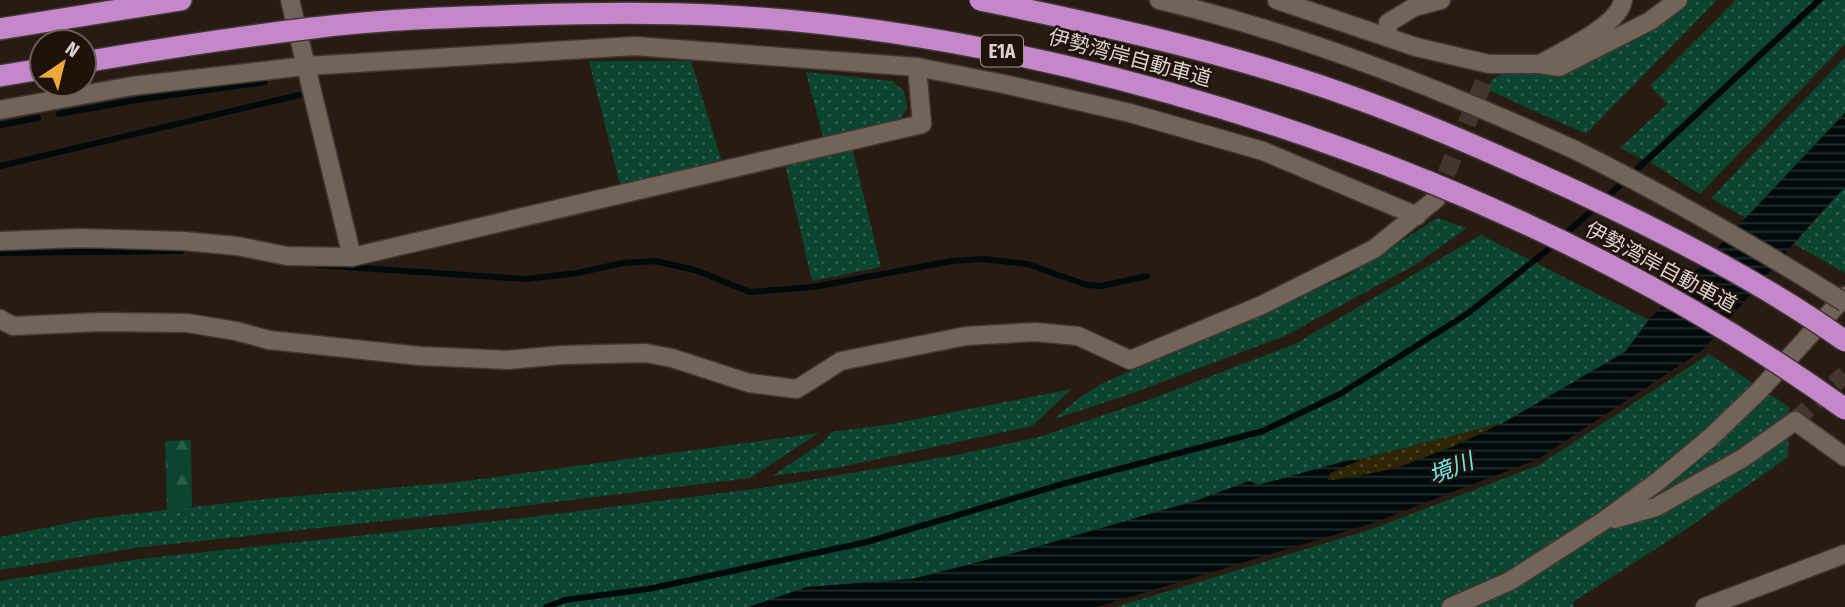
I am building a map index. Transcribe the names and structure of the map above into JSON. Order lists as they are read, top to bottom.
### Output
{
  "streets": {
    "highway": ["E1A", "伊勢湾岸自動車道"]
  },
  "water": ["境川"],
  "north": "top right"
}
